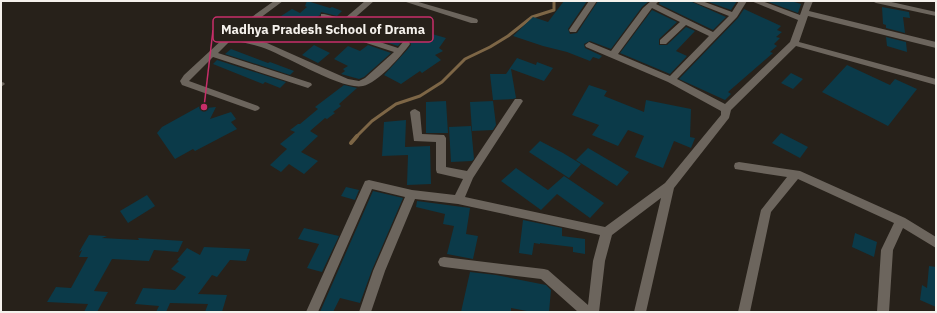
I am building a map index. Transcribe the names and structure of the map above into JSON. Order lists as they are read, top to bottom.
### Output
{
  "places": ["Madhya Pradesh School of Drama"]
}
